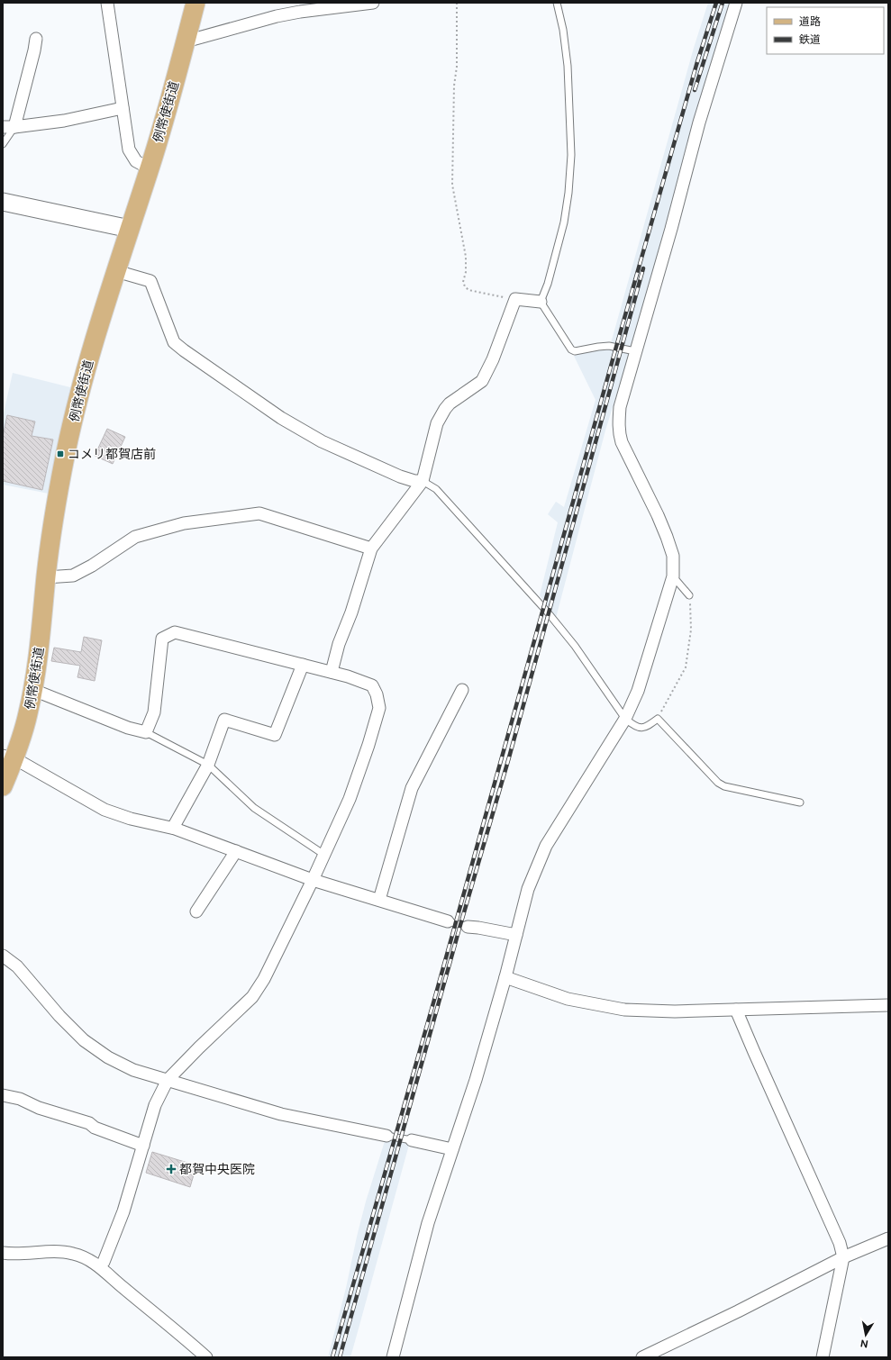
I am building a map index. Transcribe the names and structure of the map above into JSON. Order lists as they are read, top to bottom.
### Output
{
  "streets": {
    "main road": ["例幣使街道"]
  },
  "places": {
    "transit": ["コメリ都賀店前"],
    "health": ["都賀中央医院"]
  },
  "legend": ["道路", "鉄道"],
  "north": "bottom"
}
